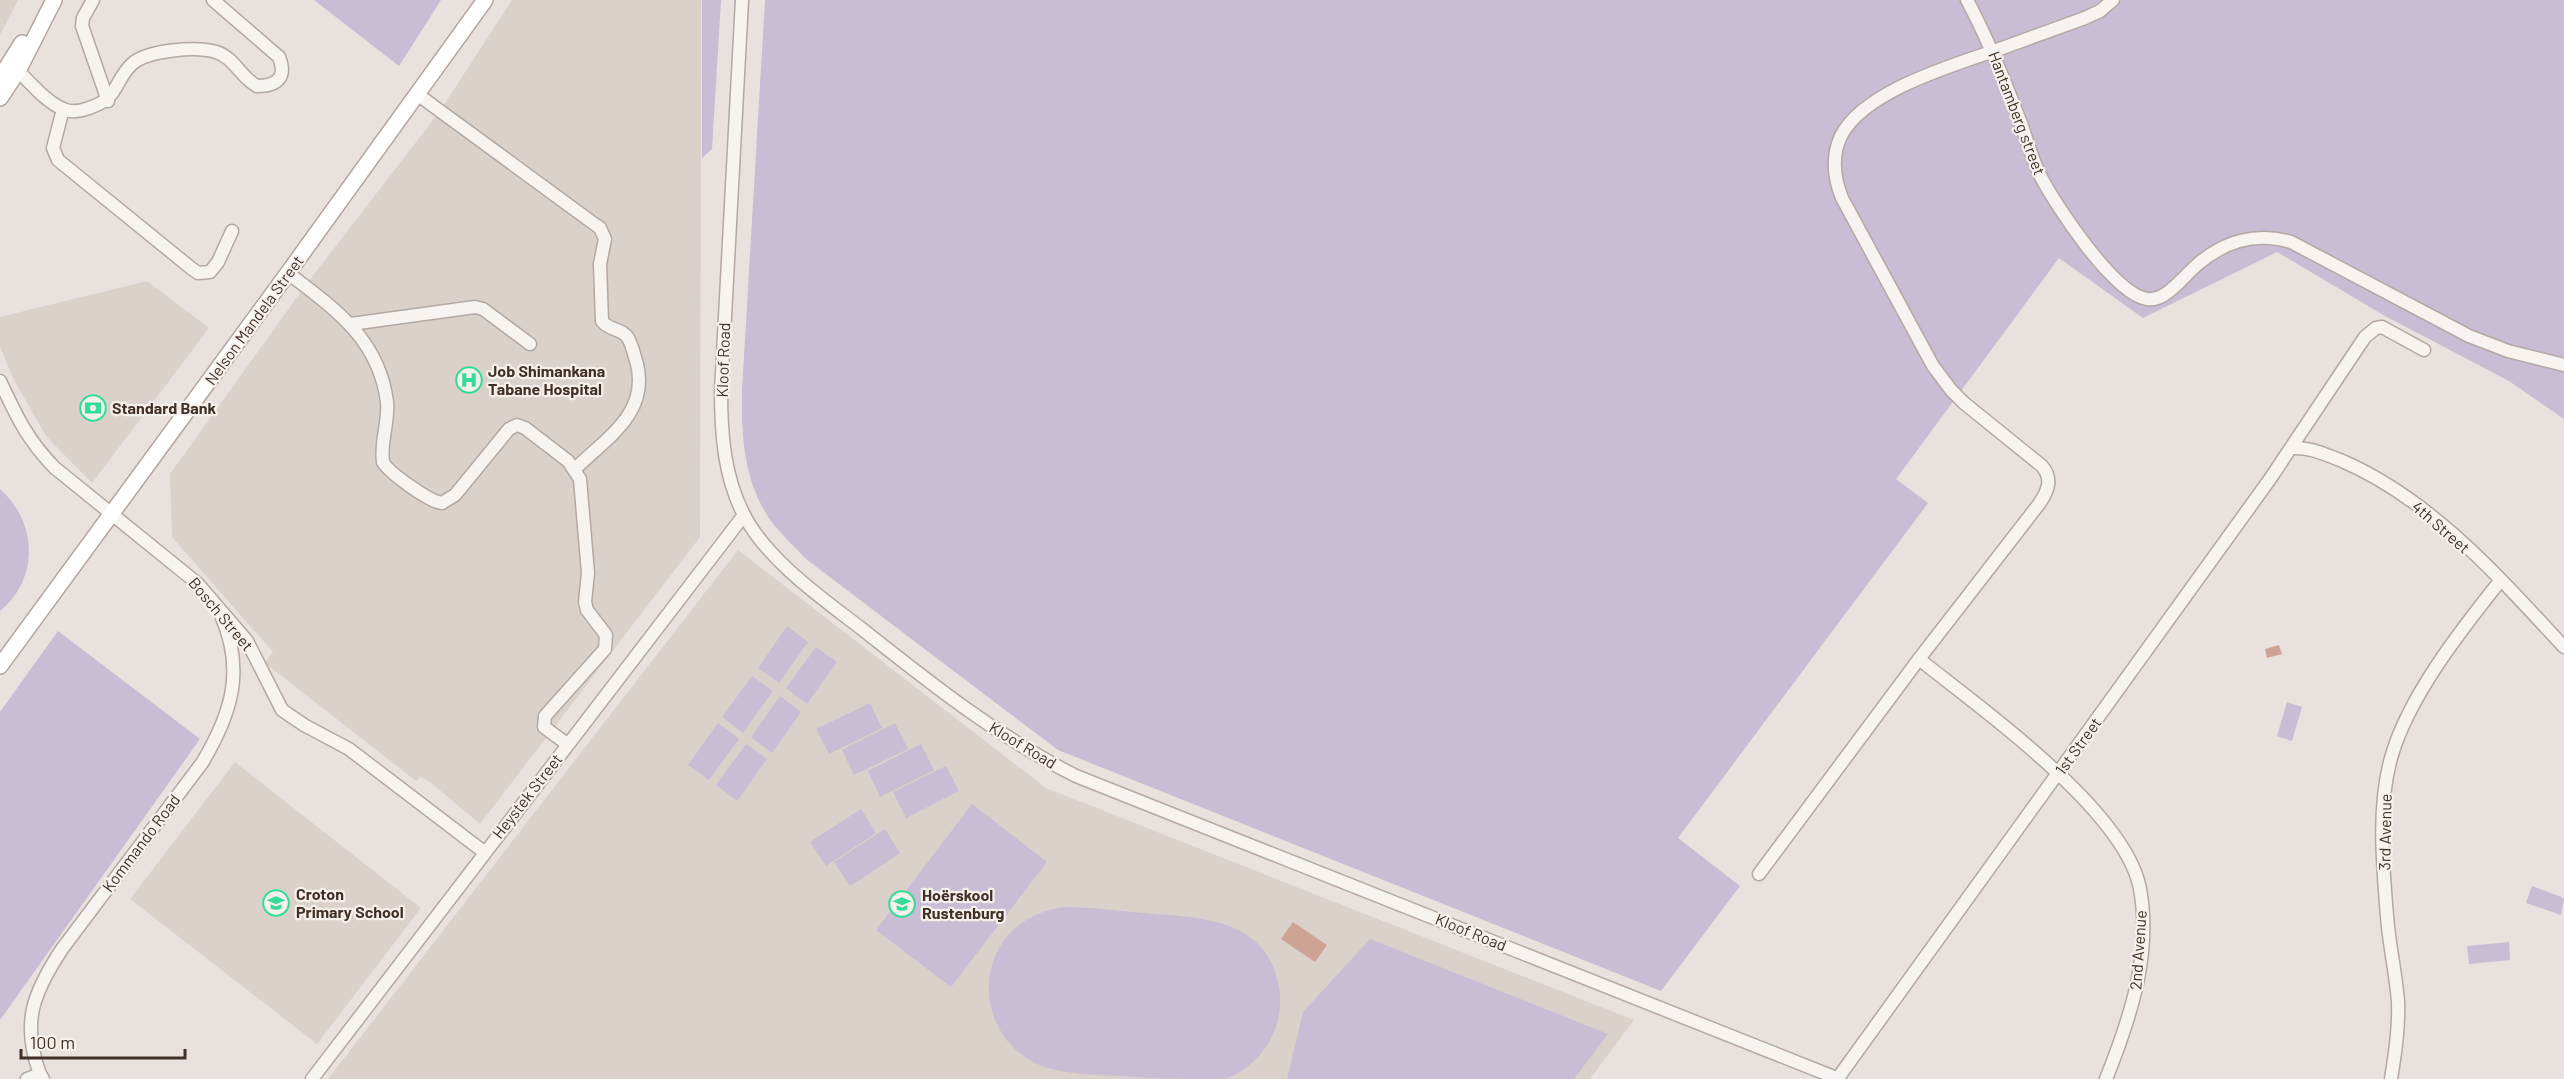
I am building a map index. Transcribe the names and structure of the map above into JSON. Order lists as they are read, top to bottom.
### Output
{
  "streets": {
    "main road": ["Nelson Mandela Street"],
    "street": [
      "Hantamberg street",
      "Kloof Road",
      "4th Street",
      "Bosch Street",
      "1st Street",
      "Heystek Street",
      "3rd Avenue",
      "Kommando Road",
      "2nd Avenue"
    ]
  },
  "crossings": [
    ["Nelson Mandela Street", "Bosch Street"],
    ["Kloof Road", "1st Street"],
    ["Kloof Road", "Heystek Street"],
    ["4th Street", "1st Street"],
    ["4th Street", "3rd Avenue"],
    ["Bosch Street", "Heystek Street"],
    ["Bosch Street", "Kommando Road"],
    ["1st Street", "2nd Avenue"]
  ],
  "places": {
    "hospital": ["Job Shimankana Tabane Hospital"],
    "bank": ["Standard Bank"],
    "school or university": ["Croton Primary School", "Hoërskool Rustenburg"]
  },
  "scale_bar": "100 m"
}
